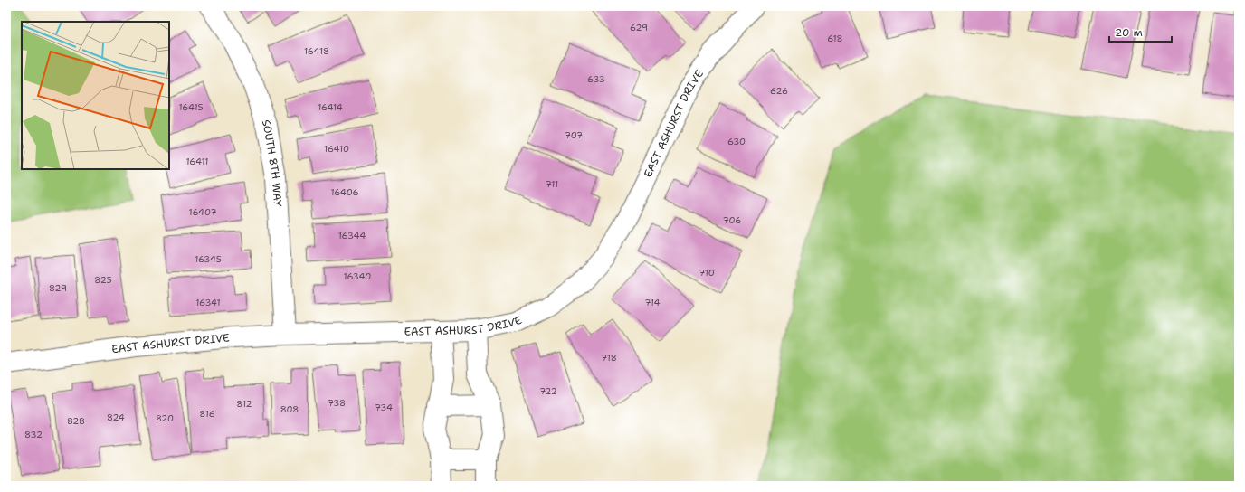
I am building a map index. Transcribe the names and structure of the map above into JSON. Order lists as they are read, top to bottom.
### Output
{
  "streets": {
    "street": ["EAST ASHURST DRIVE", "SOUTH 8TH WAY"]
  },
  "crossings": [
    ["EAST ASHURST DRIVE", "SOUTH 8TH WAY"]
  ],
  "house_numbers": [
    "629",
    "618",
    "16418",
    "633",
    "626",
    "16415",
    "16414",
    "707",
    "630",
    "16410",
    "16411",
    "711",
    "16406",
    "16407",
    "706",
    "16344",
    "16345",
    "710",
    "16340",
    "825",
    "829",
    "16341",
    "714",
    "718",
    "722",
    "738",
    "812",
    "734",
    "808",
    "816",
    "824",
    "820",
    "828",
    "832"
  ],
  "scale_bar": "20 m"
}
